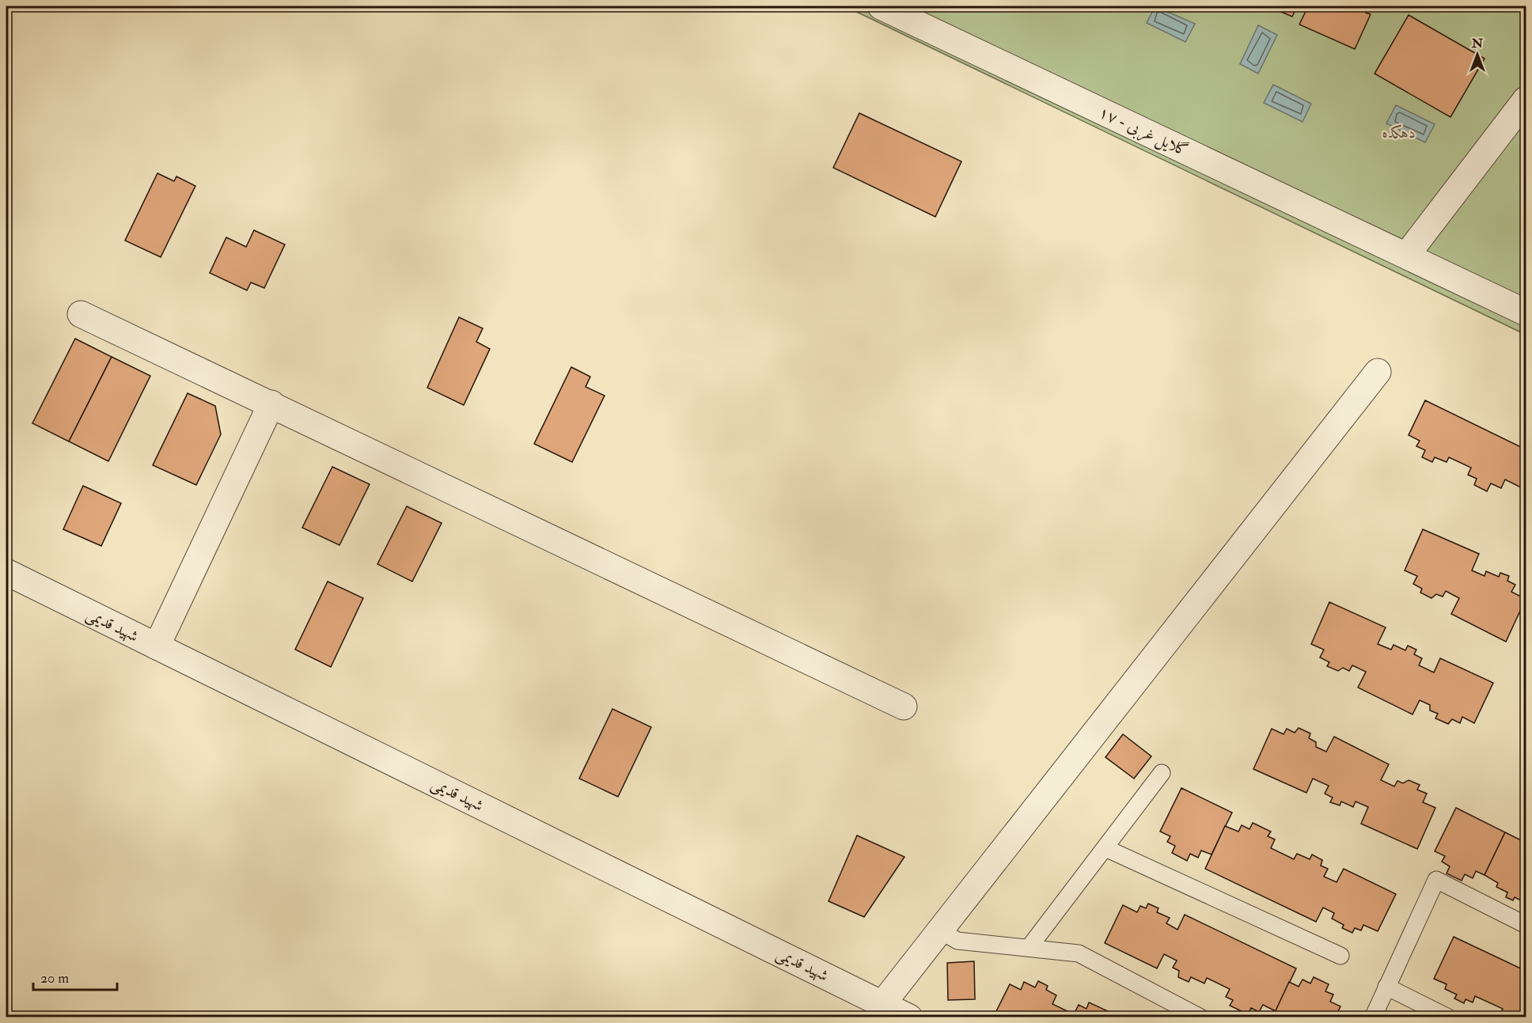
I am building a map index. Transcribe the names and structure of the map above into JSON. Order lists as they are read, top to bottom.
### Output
{
  "streets": {
    "street": ["گلایل غربی - ۱۷", "شهید قدیمی"]
  },
  "parks": ["دهکده"],
  "scale_bar": "20 m",
  "north": "top"
}
